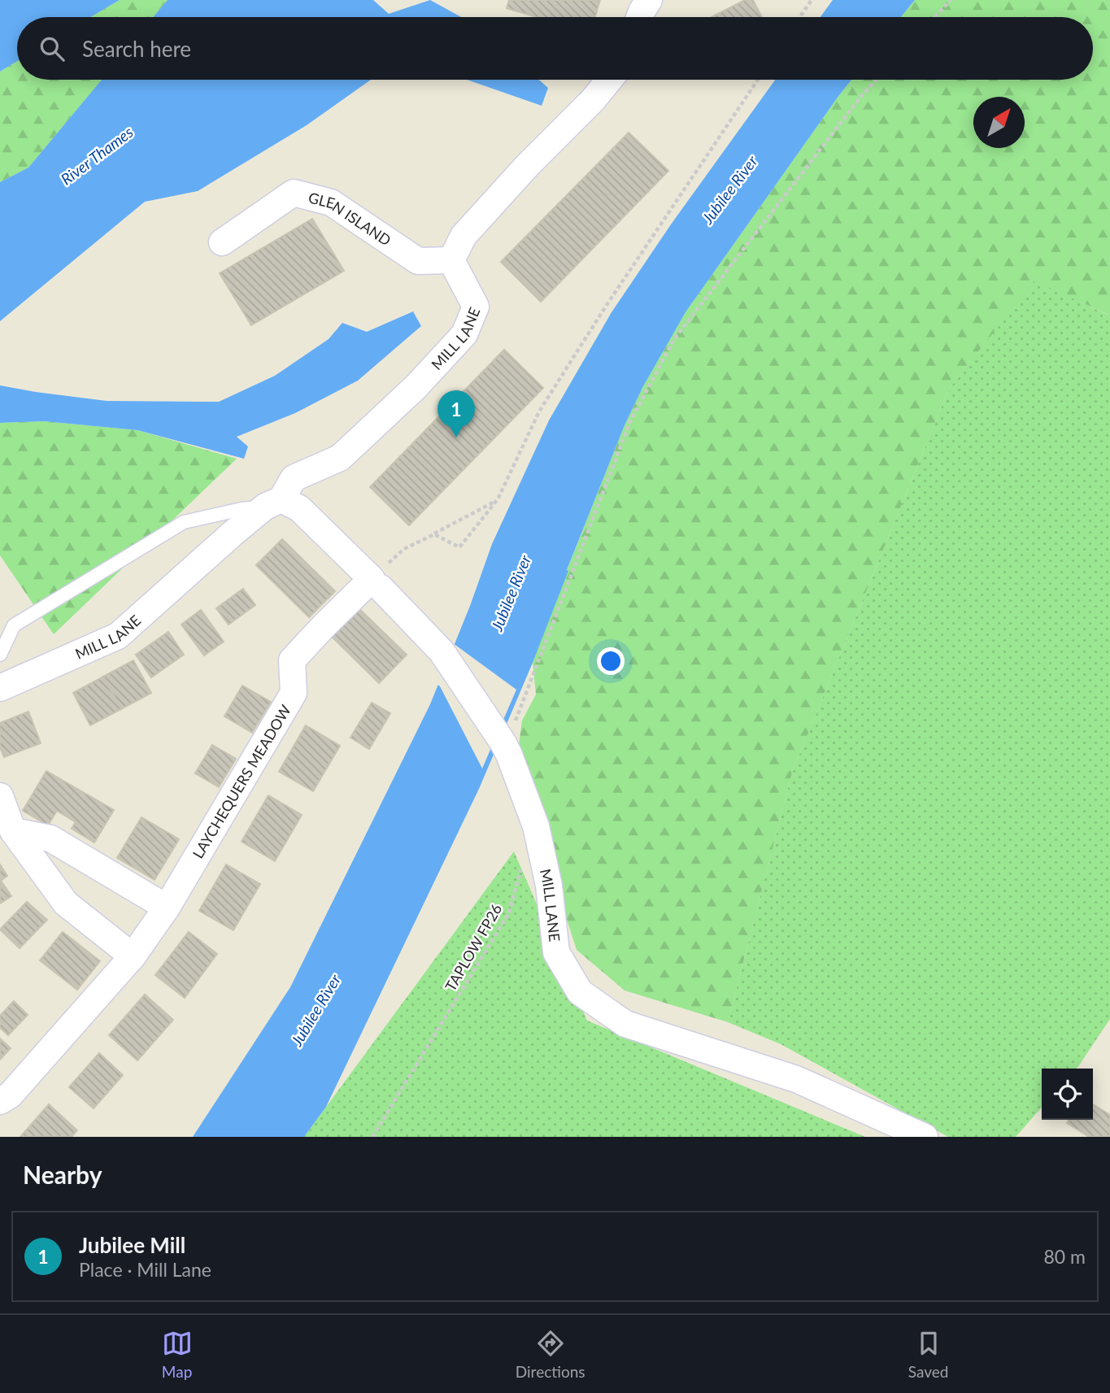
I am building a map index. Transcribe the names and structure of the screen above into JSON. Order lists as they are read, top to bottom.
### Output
{
  "streets": {
    "street": ["GLEN ISLAND", "MILL LANE", "LAYCHEQUERS MEADOW"],
    "path": ["TAPLOW FP26"]
  },
  "crossings": [
    ["GLEN ISLAND", "MILL LANE"],
    ["MILL LANE", "LAYCHEQUERS MEADOW"]
  ],
  "water": ["River Thames", "Jubilee River"],
  "north": "top right",
  "page": {
    "search": "Search here",
    "pins": "1",
    "heading": "Nearby",
    "list": [
      {
        "mark": "1",
        "name": "Jubilee Mill",
        "note": "Place · Mill Lane",
        "value": "80 m"
      }
    ],
    "nav": ["Map", "Directions", "Saved"]
  }
}
